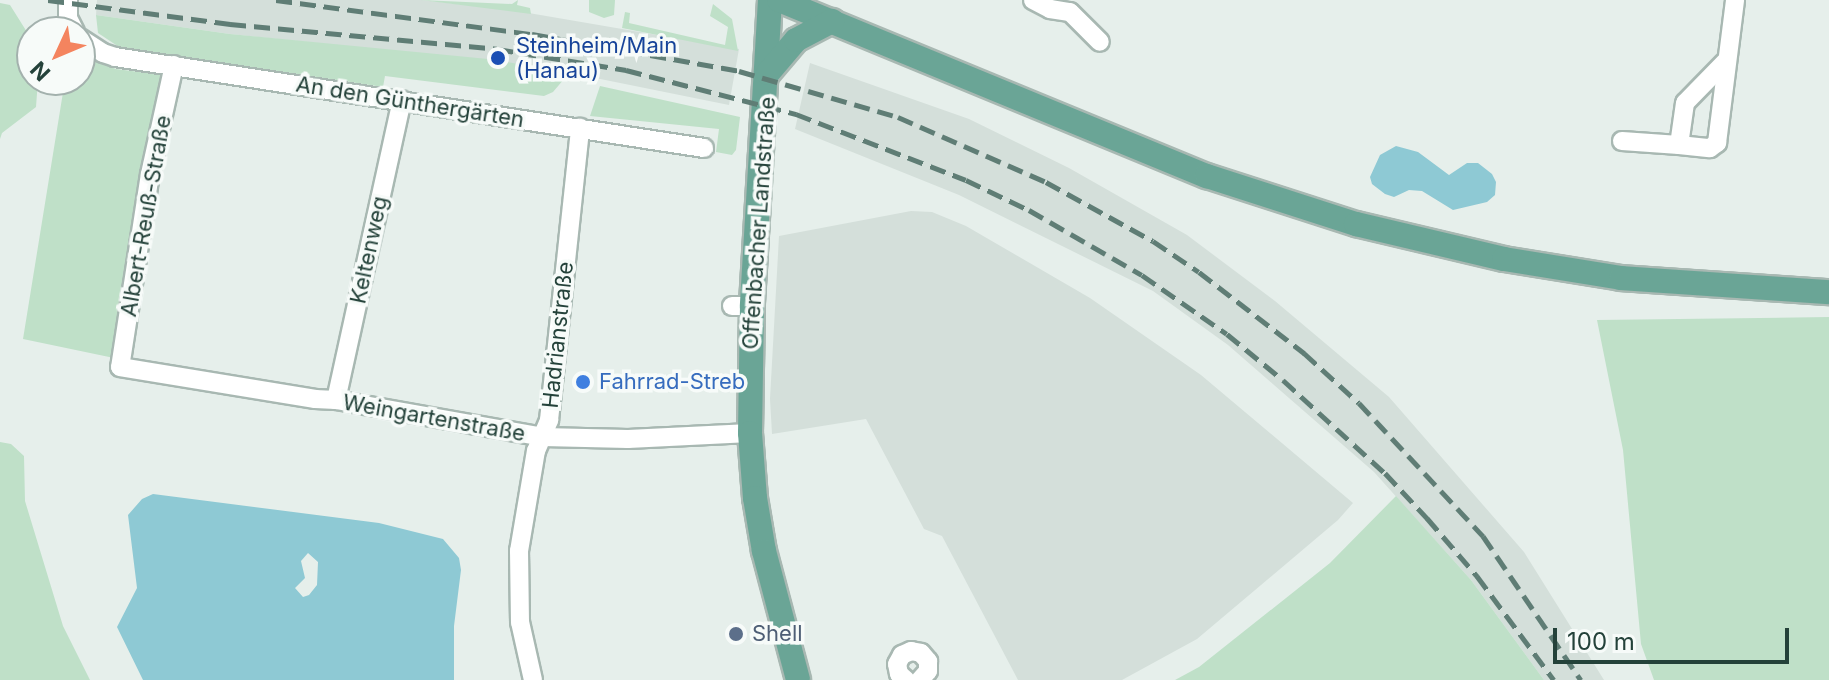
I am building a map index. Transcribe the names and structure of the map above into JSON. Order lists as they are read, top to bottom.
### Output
{
  "streets": {
    "main road": ["Offenbacher Landstraße"],
    "street": [
      "An den Günthergärten",
      "Albert-Reuß-Straße",
      "Keltenweg",
      "Hadrianstraße",
      "Weingartenstraße"
    ]
  },
  "crossings": [
    ["An den Günthergärten", "Albert-Reuß-Straße"],
    ["An den Günthergärten", "Keltenweg"],
    ["An den Günthergärten", "Hadrianstraße"],
    ["Albert-Reuß-Straße", "Weingartenstraße"],
    ["Offenbacher Landstraße", "Weingartenstraße"],
    ["Keltenweg", "Weingartenstraße"],
    ["Hadrianstraße", "Weingartenstraße"]
  ],
  "places": ["Steinheim/Main (Hanau)", "Fahrrad-Streb", "Shell"],
  "scale_bar": "100 m",
  "north": "bottom left"
}
